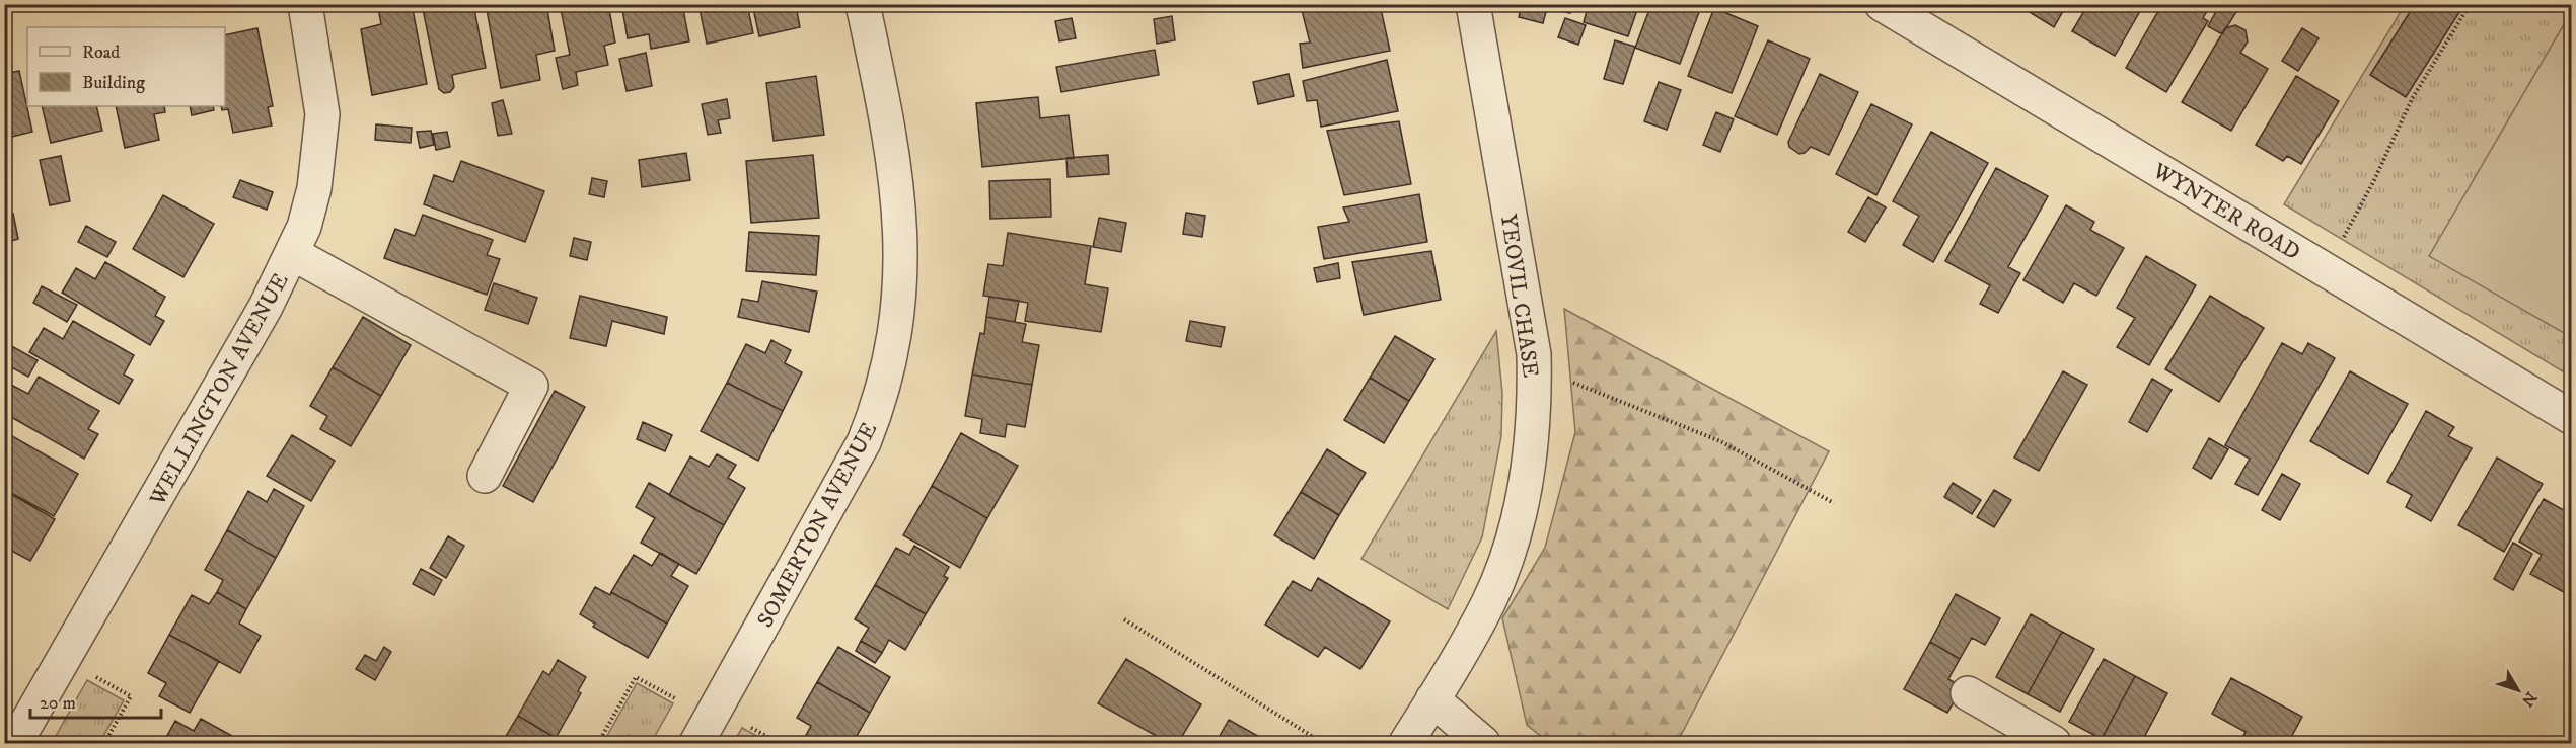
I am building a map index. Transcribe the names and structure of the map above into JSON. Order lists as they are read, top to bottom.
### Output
{
  "streets": {
    "street": [
      "WYNTER ROAD",
      "YEOVIL CHASE",
      "WELLINGTON AVENUE",
      "SOMERTON AVENUE"
    ]
  },
  "legend": ["Road", "Building"],
  "scale_bar": "20 m",
  "north": "bottom right"
}
